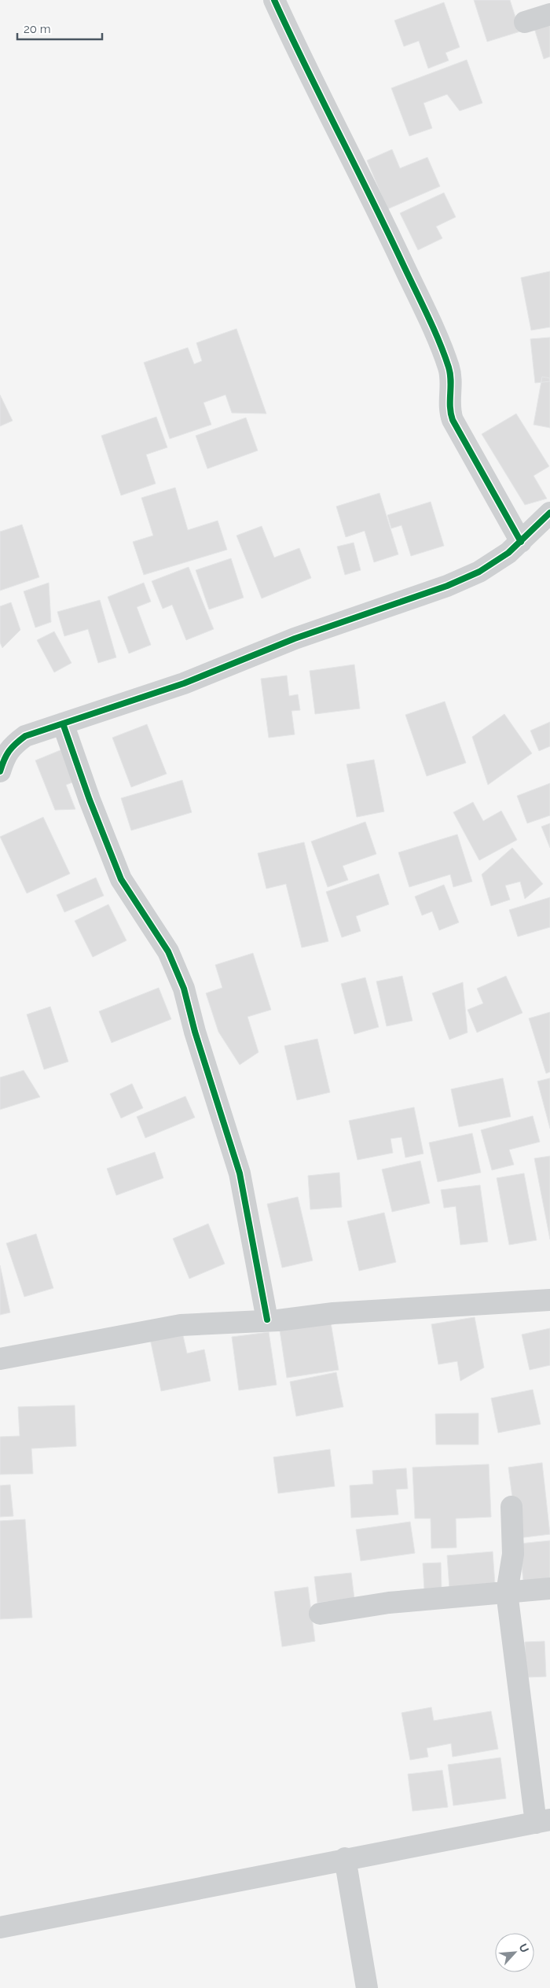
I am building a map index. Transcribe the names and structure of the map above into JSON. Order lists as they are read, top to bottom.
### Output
{
  "scale_bar": "20 m",
  "north": "top right"
}
